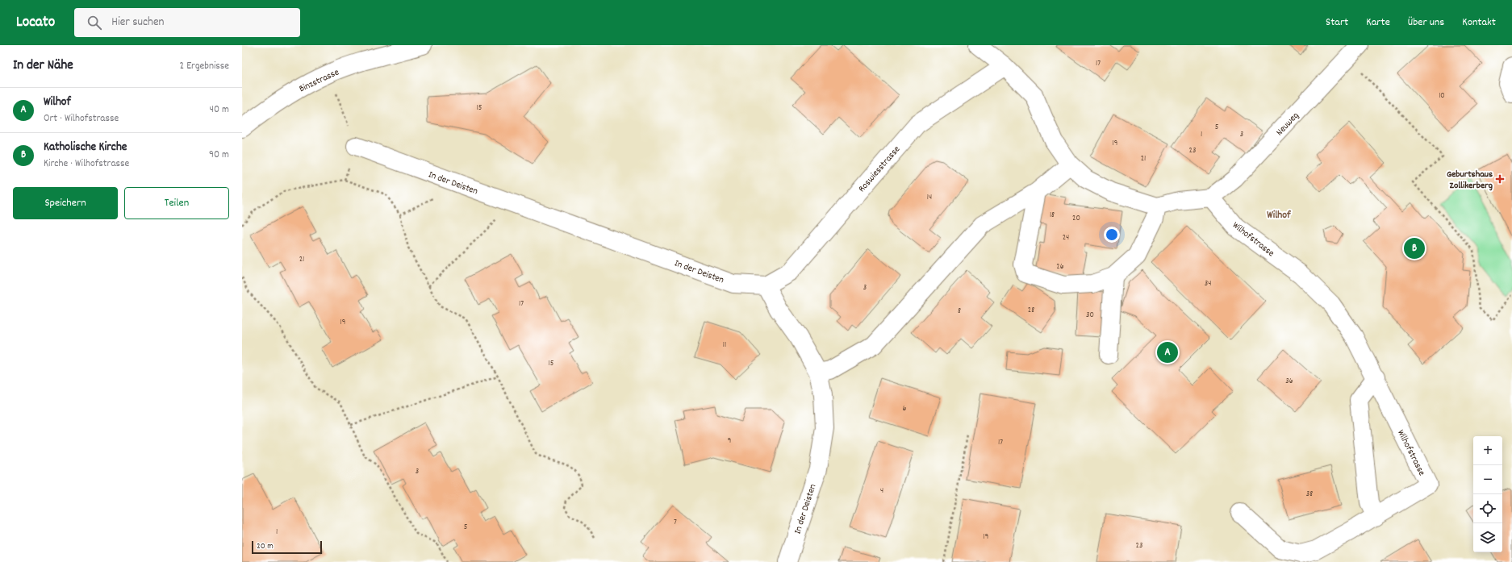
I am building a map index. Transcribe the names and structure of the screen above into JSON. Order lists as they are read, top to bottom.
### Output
{
  "streets": {
    "street": [
      "Binzstrasse",
      "Neuweg",
      "Roswiesstrasse",
      "In der Deisten",
      "Wilhofstrasse"
    ]
  },
  "crossings": [
    ["Neuweg", "Wilhofstrasse"],
    ["Roswiesstrasse", "In der Deisten"]
  ],
  "districts": ["Wilhof"],
  "places": {
    "health": ["Geburtshaus Zollikerberg"]
  },
  "house_numbers": [
    "17",
    "10",
    "15",
    "5",
    "1",
    "3",
    "19",
    "23",
    "21",
    "14",
    "18",
    "20",
    "24",
    "21",
    "26",
    "34",
    "3",
    "17",
    "28",
    "8",
    "30",
    "19",
    "11",
    "15",
    "36",
    "6",
    "9",
    "17",
    "3",
    "4",
    "38",
    "7",
    "5",
    "1",
    "19",
    "23"
  ],
  "scale_bar": "20 m",
  "page": {
    "header": "Locato",
    "search": "Hier suchen",
    "nav": [
      "Start",
      "Karte",
      "Über uns",
      "Kontakt"
    ],
    "heading": ["In der Nähe", "2 Ergebnisse"],
    "list": [
      {
        "mark": "A",
        "name": "Wilhof",
        "note": "Ort · Wilhofstrasse",
        "value": "40 m"
      },
      {
        "mark": "B",
        "name": "Katholische Kirche",
        "note": "Kirche · Wilhofstrasse",
        "value": "90 m"
      }
    ],
    "buttons": ["Speichern", "Teilen"],
    "pins": ["B", "A"],
    "map_buttons": ["+", "−"],
    "scale": "20 m"
  }
}
